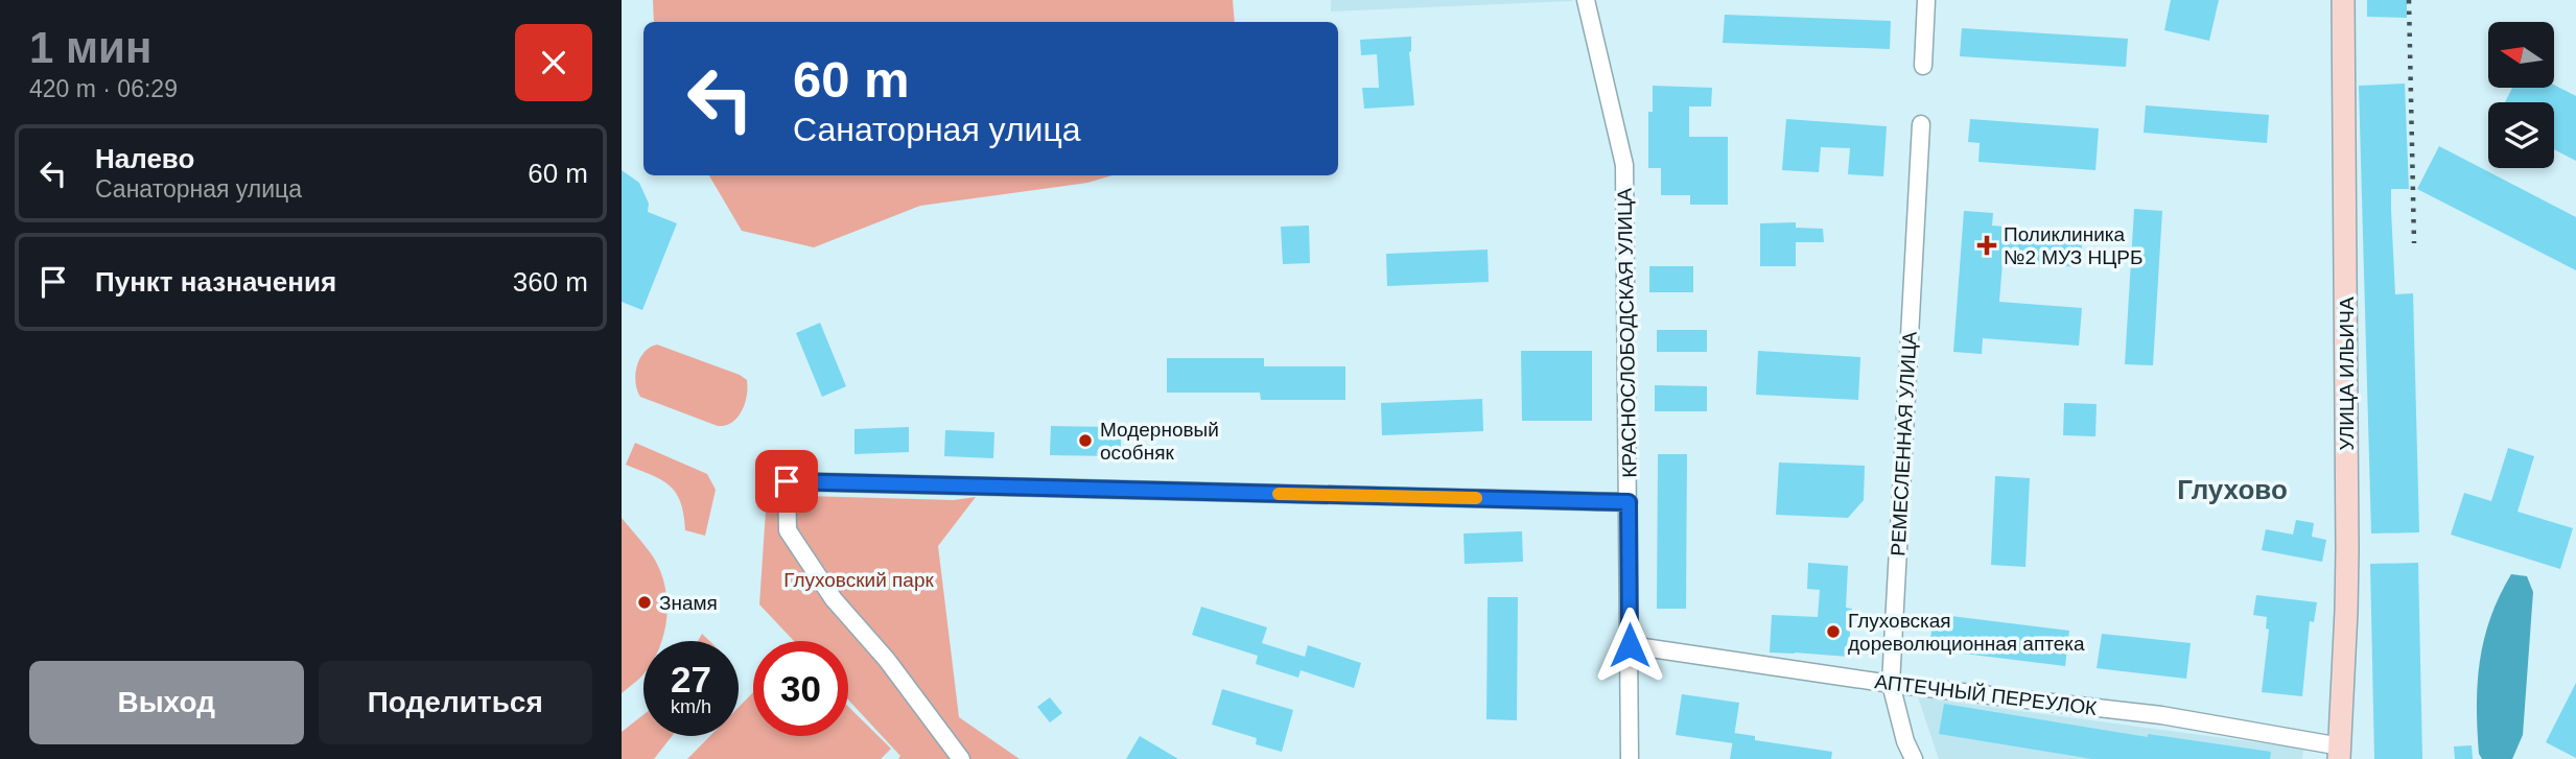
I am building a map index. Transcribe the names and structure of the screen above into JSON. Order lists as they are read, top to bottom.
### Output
{
  "streets": {
    "main road": ["УЛИЦА ИЛЬИЧА"],
    "street": ["КРАСНОСЛОБОДСКАЯ УЛИЦА", "РЕМЕСЛЕННАЯ УЛИЦА", "АПТЕЧНЫЙ ПЕРЕУЛОК"]
  },
  "crossings": [
    ["КРАСНОСЛОБОДСКАЯ УЛИЦА", "АПТЕЧНЫЙ ПЕРЕУЛОК"],
    ["УЛИЦА ИЛЬИЧА", "АПТЕЧНЫЙ ПЕРЕУЛОК"],
    ["РЕМЕСЛЕННАЯ УЛИЦА", "АПТЕЧНЫЙ ПЕРЕУЛОК"]
  ],
  "districts": ["Глухово"],
  "parks": ["Глуховский парк"],
  "places": {
    "health": ["Поликлиника №2 МУЗ НЦРБ"],
    "other": ["Модерновый особняк", "Знамя", "Глуховская дореволюционная аптека"]
  },
  "north": "left",
  "page": {
    "heading": ["1 мин", "420 m · 06:29"],
    "turn": ["60 m", "Санаторная улица"],
    "list": [
      {
        "name": "Налево",
        "note": "Санаторная улица",
        "value": "60 m"
      },
      {
        "name": "Пункт назначения",
        "value": "360 m"
      }
    ],
    "speed": "27 km/h",
    "limit": "30",
    "buttons": ["Выход", "Поделиться"]
  }
}
